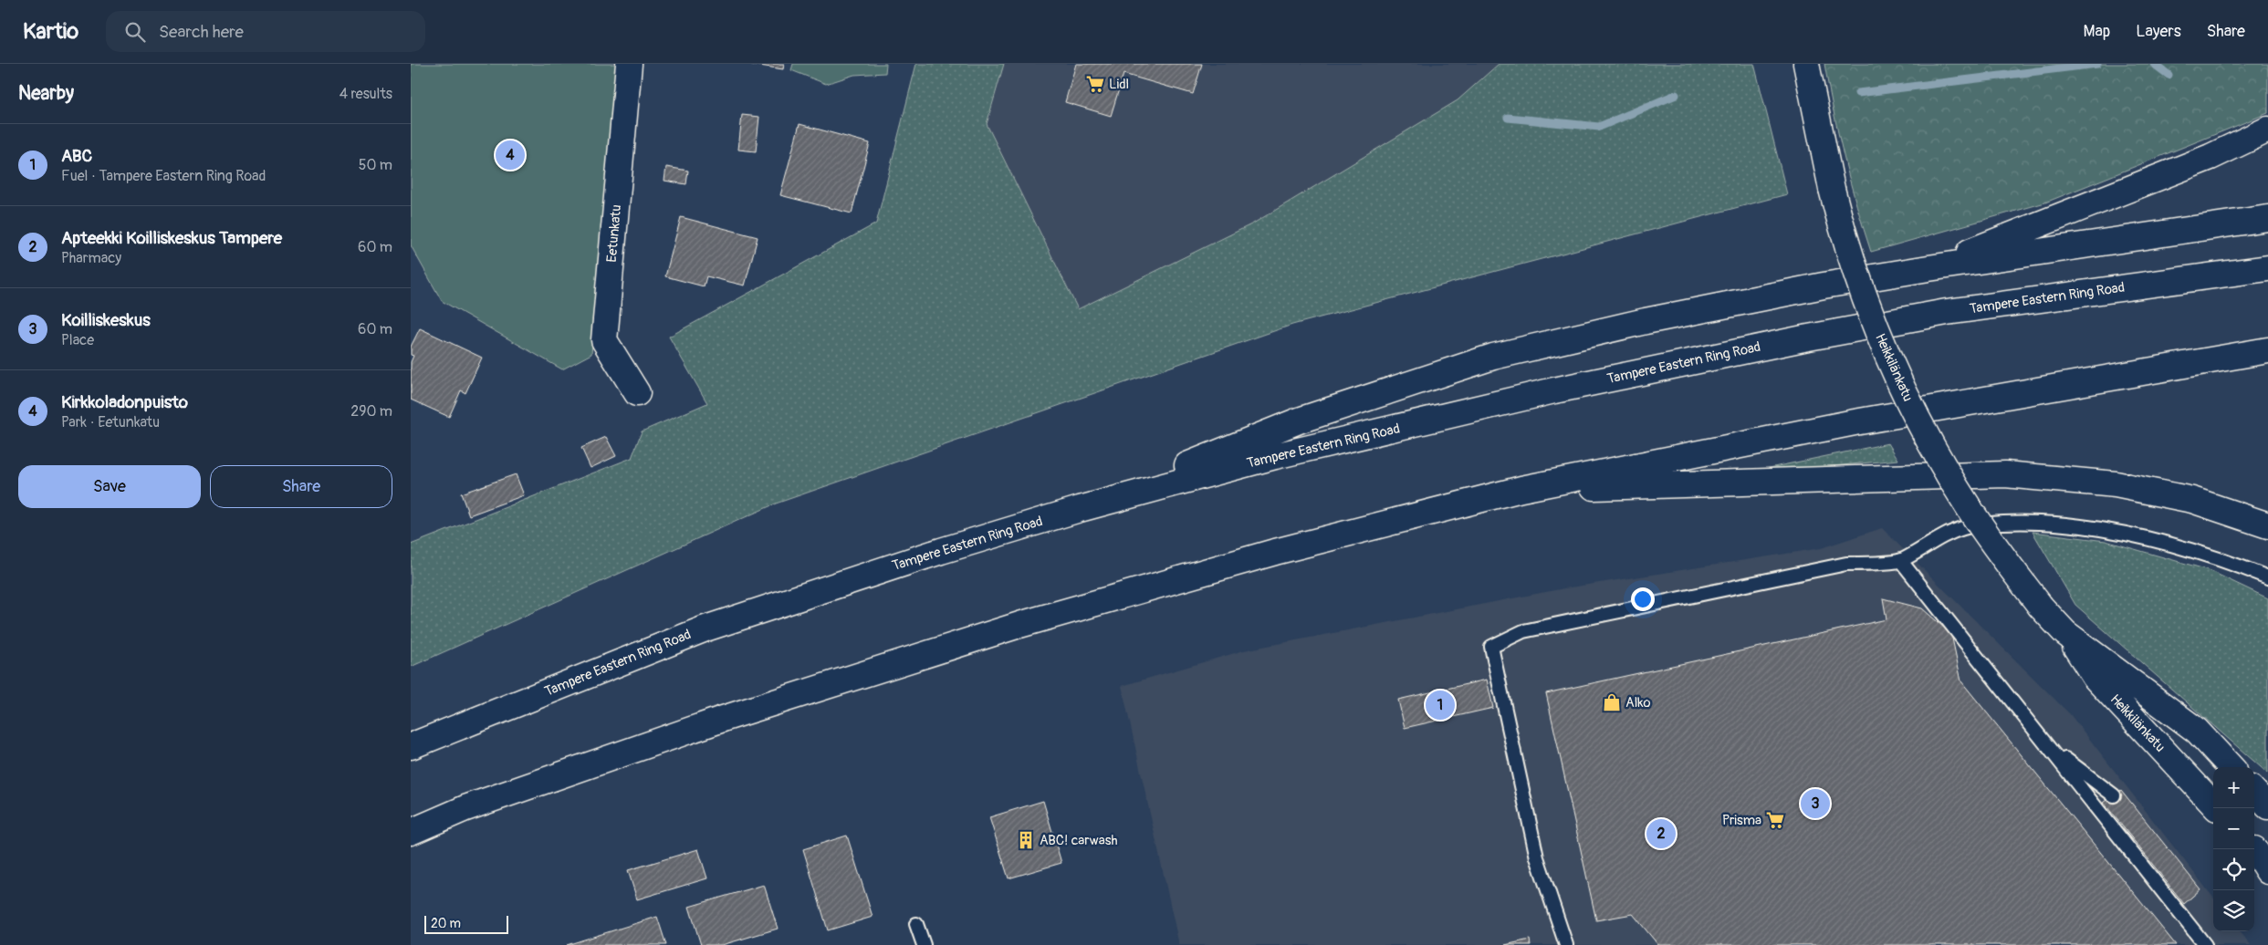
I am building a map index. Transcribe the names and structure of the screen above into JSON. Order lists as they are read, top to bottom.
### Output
{
  "streets": {
    "main road": ["Eetunkatu", "Tampere Eastern Ring Road", "Heikkilänkatu"]
  },
  "places": {
    "supermarket": ["Lidl", "Prisma"],
    "shop": ["Alko"],
    "building": ["ABC! carwash"]
  },
  "scale_bar": "20 m",
  "page": {
    "header": "Kartio",
    "search": "Search here",
    "nav": ["Map", "Layers", "Share"],
    "heading": ["Nearby", "4 results"],
    "list": [
      {
        "mark": "1",
        "name": "ABC",
        "note": "Fuel · Tampere Eastern Ring Road",
        "value": "50 m"
      },
      {
        "mark": "2",
        "name": "Apteekki Koilliskeskus Tampere",
        "note": "Pharmacy",
        "value": "60 m"
      },
      {
        "mark": "3",
        "name": "Koilliskeskus",
        "note": "Place",
        "value": "60 m"
      },
      {
        "mark": "4",
        "name": "Kirkkoladonpuisto",
        "note": "Park · Eetunkatu",
        "value": "290 m"
      }
    ],
    "pins": [
      "4",
      "1",
      "3",
      "2"
    ],
    "buttons": ["Save", "Share"],
    "map_buttons": ["+", "−"],
    "scale": "20 m"
  }
}
